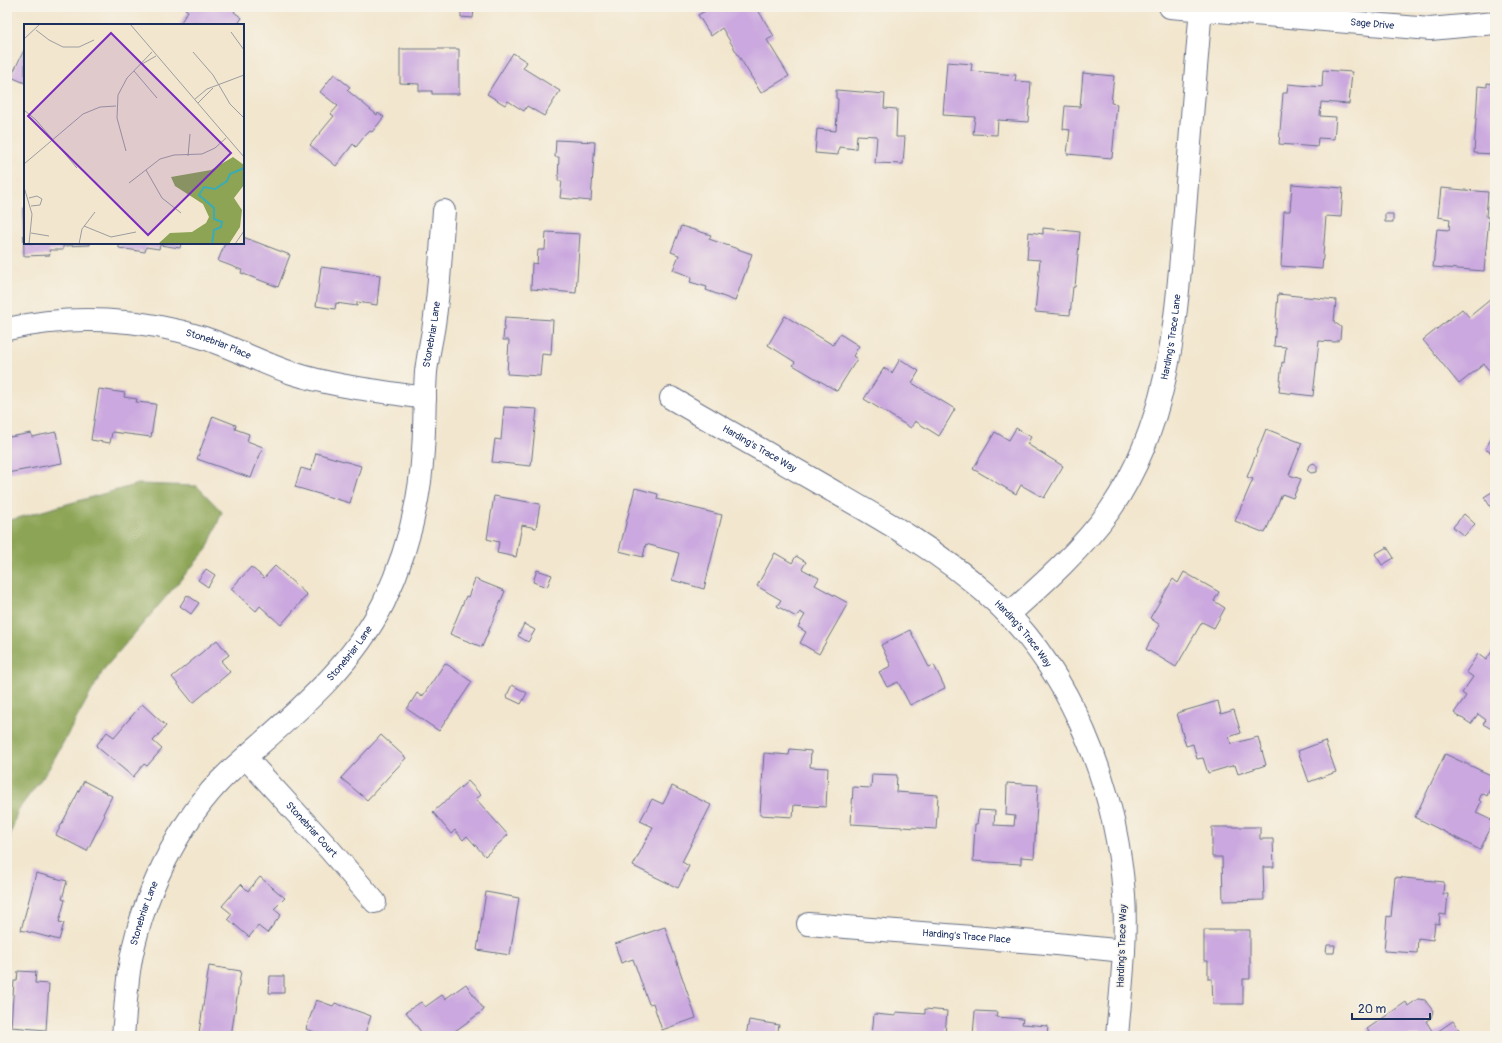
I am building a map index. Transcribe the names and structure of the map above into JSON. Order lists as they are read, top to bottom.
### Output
{
  "streets": {
    "street": [
      "Sage Drive",
      "Stonebriar Lane",
      "Harding's Trace Lane",
      "Stonebriar Place",
      "Harding's Trace Way",
      "Stonebriar Court",
      "Harding's Trace Place"
    ]
  },
  "crossings": [
    ["Sage Drive", "Harding's Trace Lane"],
    ["Stonebriar Lane", "Stonebriar Place"],
    ["Stonebriar Lane", "Stonebriar Court"],
    ["Harding's Trace Lane", "Harding's Trace Way"],
    ["Harding's Trace Way", "Harding's Trace Place"]
  ],
  "scale_bar": "20 m"
}
